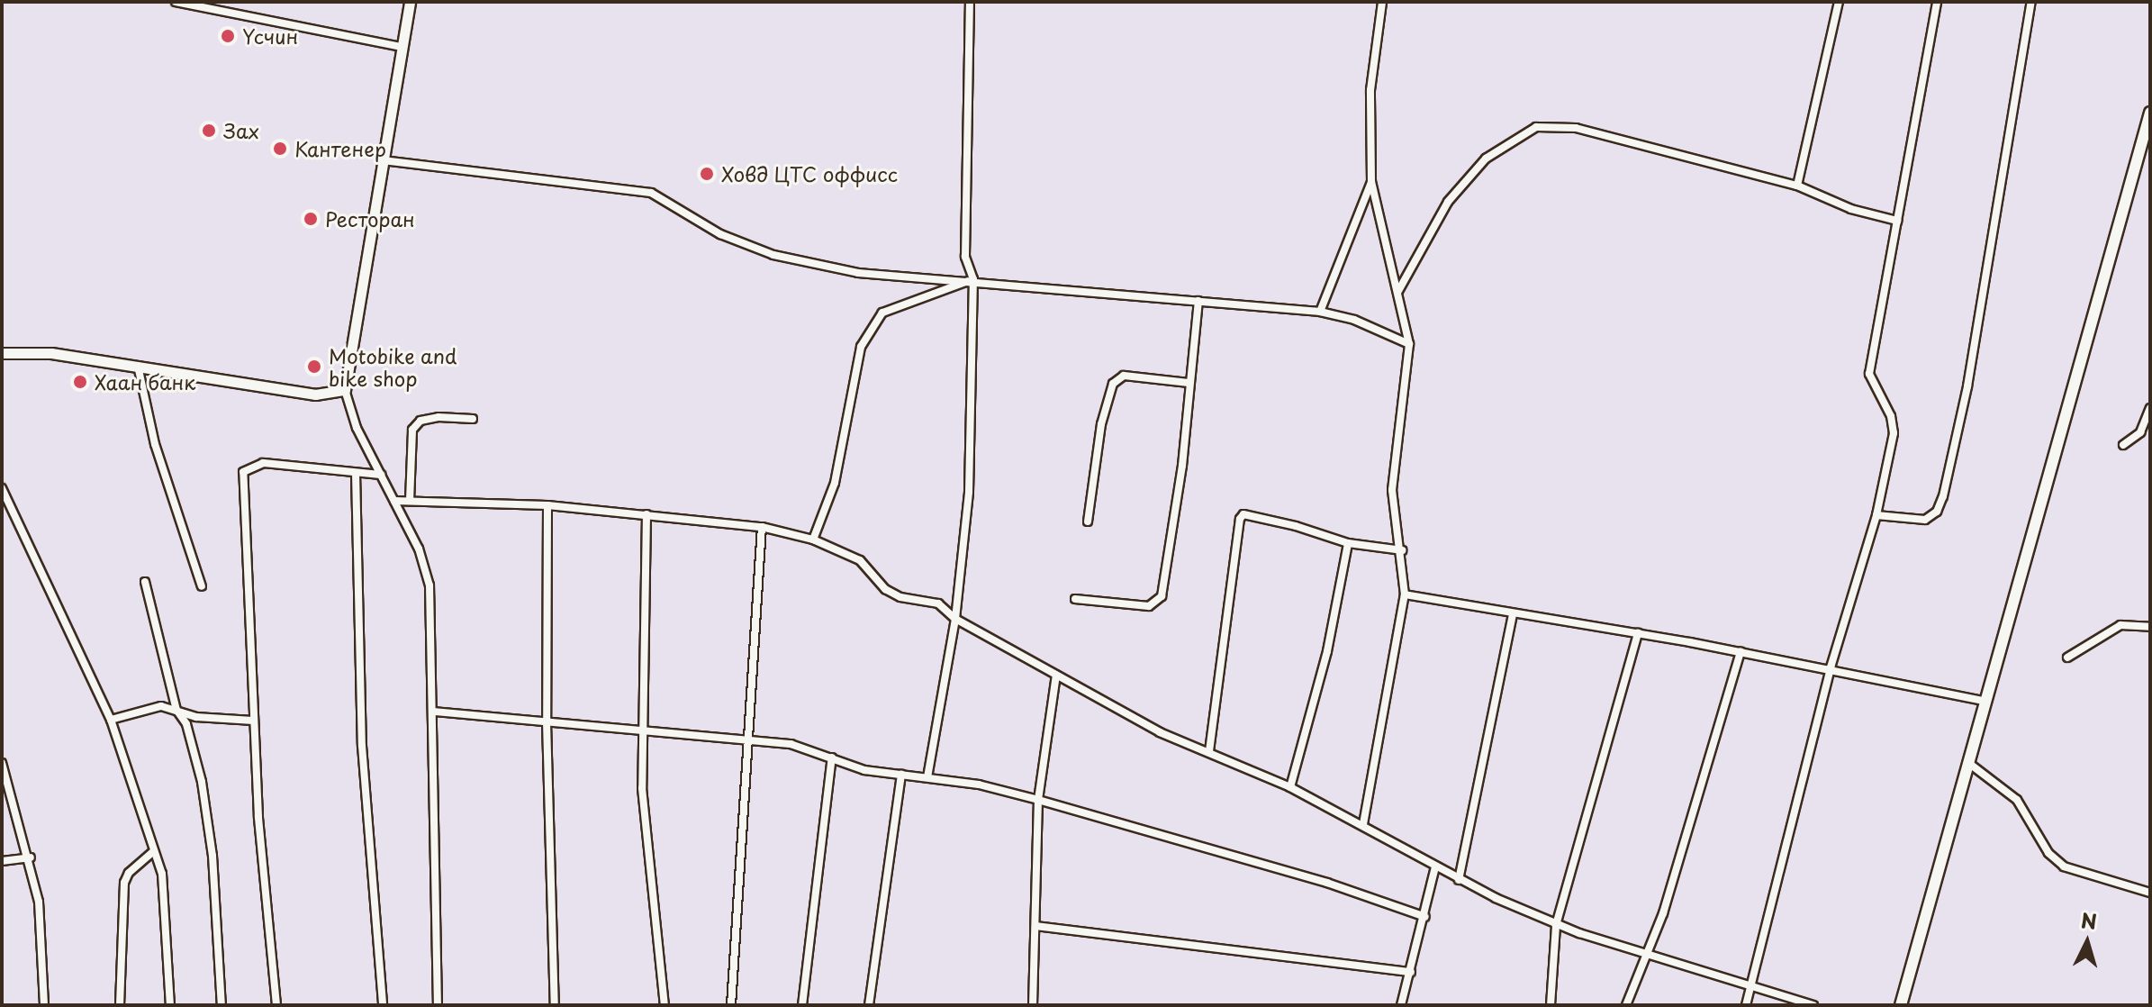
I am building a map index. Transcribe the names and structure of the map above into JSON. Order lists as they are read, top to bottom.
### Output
{
  "places": [
    "Үсчин",
    "Зах",
    "Кантенер",
    "Ховд ЦТС оффисс",
    "Ресторан",
    "Motobike and bike shop",
    "Хаан банк"
  ],
  "north": "top"
}
